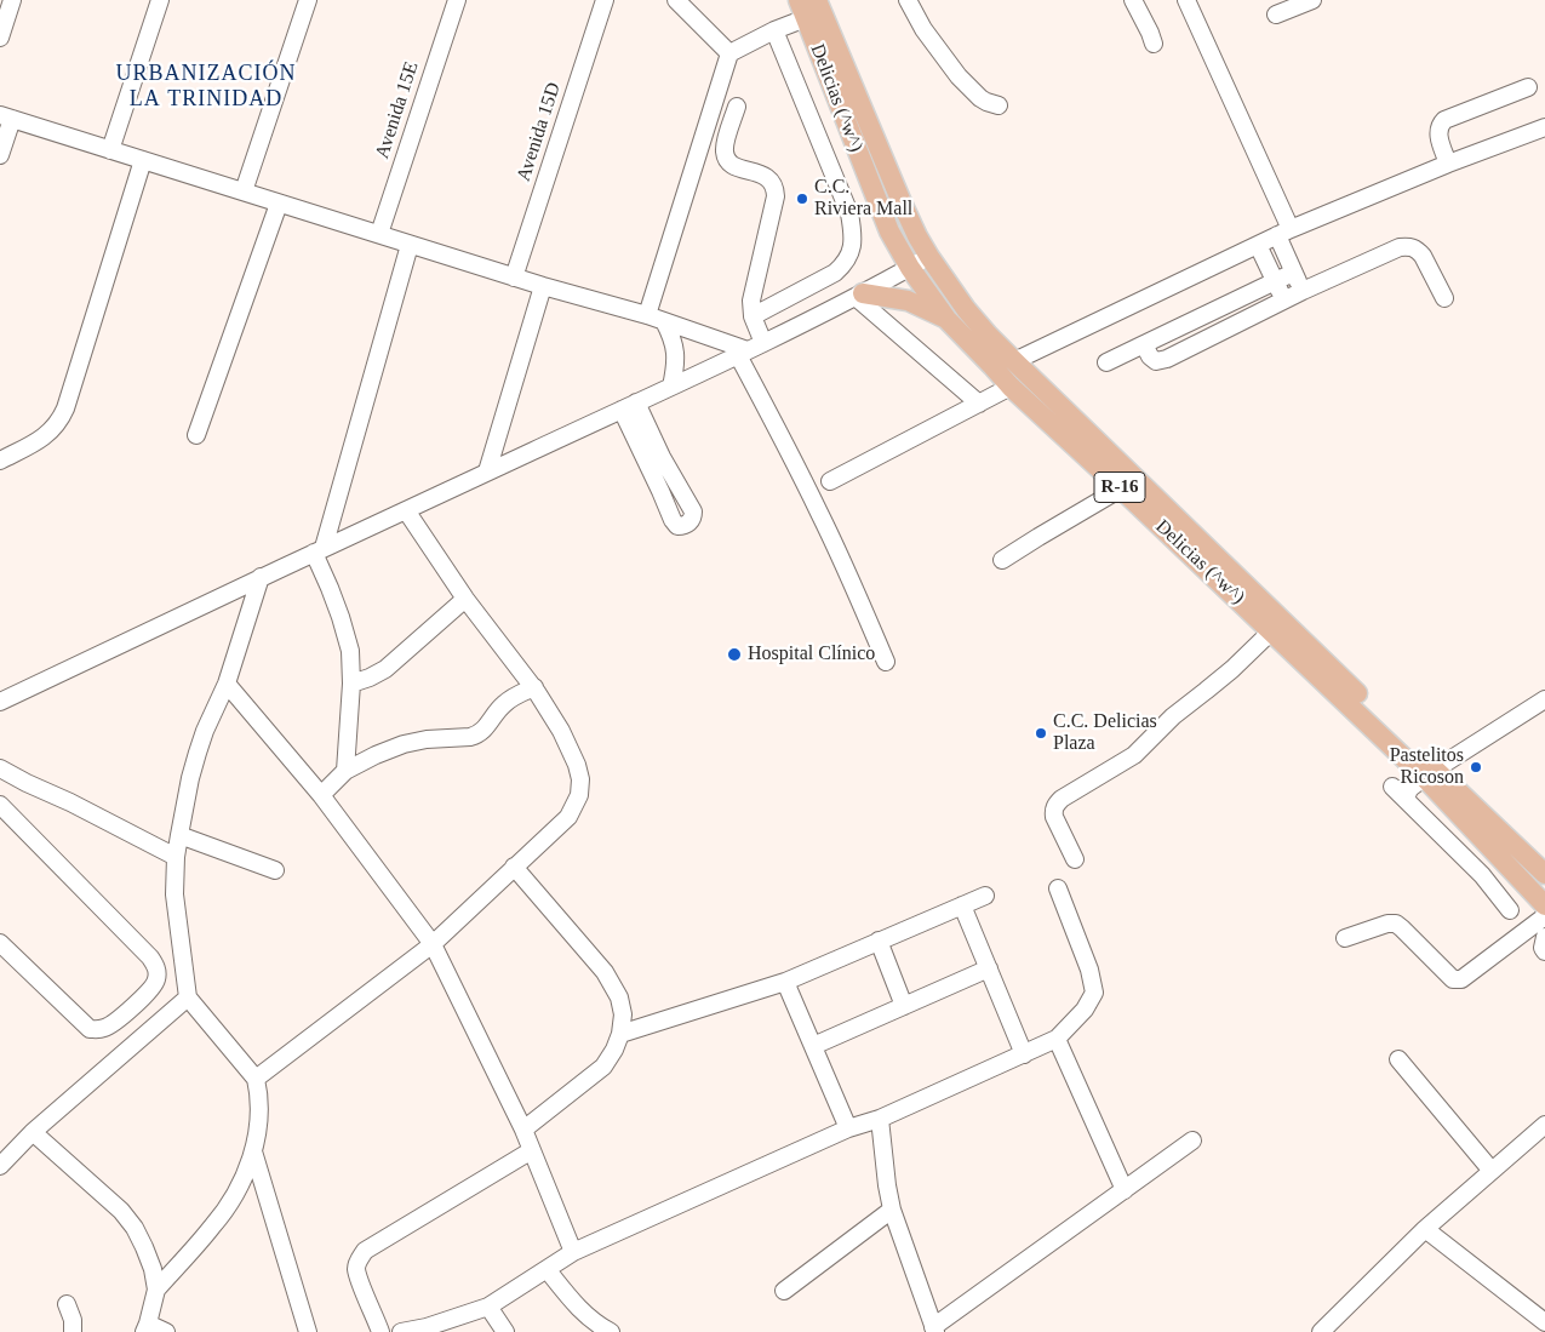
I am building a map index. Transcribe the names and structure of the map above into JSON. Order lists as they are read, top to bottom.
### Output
{
  "streets": {
    "main road": ["Delicias (^w^)", "R-16"],
    "street": ["Avenida 15E", "Avenida 15D"]
  },
  "districts": ["URBANIZACIÓN LA TRINIDAD"],
  "places": [
    "C.C. Riviera Mall",
    "Hospital Clínico",
    "C.C. Delicias Plaza",
    "Pastelitos Ricoson"
  ]
}
